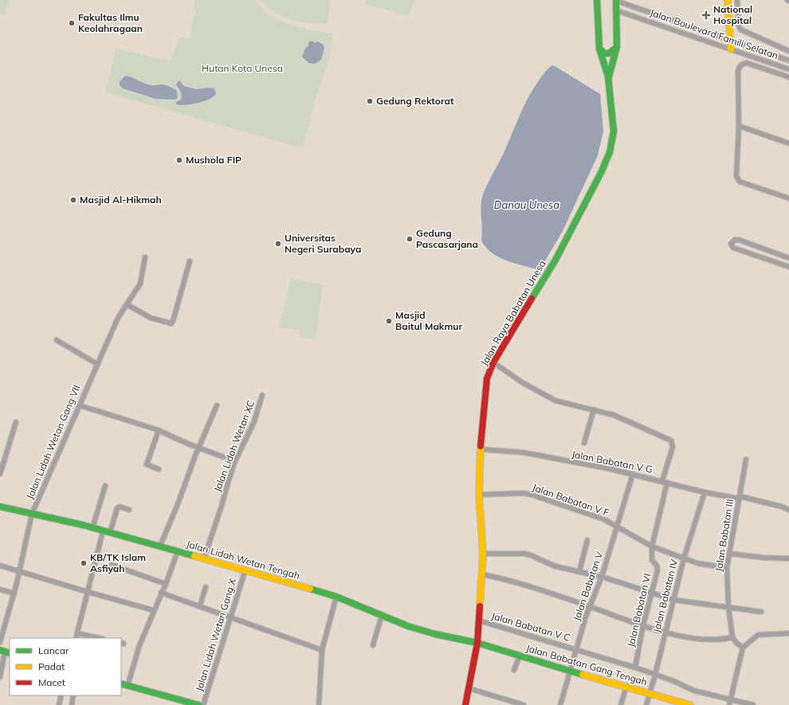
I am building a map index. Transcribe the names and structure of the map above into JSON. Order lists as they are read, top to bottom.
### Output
{
  "streets": {
    "main road": ["Jalan Raya Babatan Unesa", "Jalan Lidah Wetan Tengah", "Jalan Babatan Gang Tengah"],
    "street": [
      "Jalan Boulevard Famili Selatan",
      "Jalan Lidah Wetan Gang VII",
      "Jalan Lidah Wetan XC",
      "Jalan Babatan V G",
      "Jalan Babatan V F",
      "Jalan Babatan III",
      "Jalan Babatan V",
      "Jalan Babatan IV",
      "Jalan Babatan VI",
      "Jalan Babatan V C",
      "Jalan Lidah Wetan Gang X"
    ]
  },
  "crossings": [
    ["Jalan Raya Babatan Unesa", "Jalan Babatan V G"],
    ["Jalan Raya Babatan Unesa", "Jalan Babatan V F"],
    ["Jalan Raya Babatan Unesa", "Jalan Lidah Wetan Tengah"],
    ["Jalan Raya Babatan Unesa", "Jalan Babatan VI"],
    ["Jalan Raya Babatan Unesa", "Jalan Babatan V C"],
    ["Jalan Raya Babatan Unesa", "Jalan Babatan Gang Tengah"],
    ["Jalan Lidah Wetan Gang VII", "Jalan Lidah Wetan Tengah"],
    ["Jalan Lidah Wetan XC", "Jalan Lidah Wetan Tengah"],
    ["Jalan Babatan V G", "Jalan Babatan III"],
    ["Jalan Babatan V G", "Jalan Babatan V"],
    ["Jalan Babatan V G", "Jalan Babatan IV"],
    ["Jalan Babatan V G", "Jalan Babatan VI"],
    ["Jalan Babatan V F", "Jalan Babatan III"],
    ["Jalan Babatan V F", "Jalan Babatan V"],
    ["Jalan Babatan V F", "Jalan Babatan IV"],
    ["Jalan Babatan V F", "Jalan Babatan VI"],
    ["Jalan Lidah Wetan Tengah", "Jalan Lidah Wetan Gang X"],
    ["Jalan Lidah Wetan Tengah", "Jalan Babatan Gang Tengah"],
    ["Jalan Babatan V", "Jalan Babatan V C"],
    ["Jalan Babatan V", "Jalan Babatan Gang Tengah"],
    ["Jalan Babatan IV", "Jalan Babatan V C"],
    ["Jalan Babatan IV", "Jalan Babatan Gang Tengah"],
    ["Jalan Babatan VI", "Jalan Babatan V C"]
  ],
  "water": ["Danau Unesa"],
  "parks": ["Hutan Kota Unesa"],
  "places": {
    "health": ["National Hospital"],
    "other": [
      "Fakultas Ilmu Keolahragaan",
      "Gedung Rektorat",
      "Mushola FIP",
      "Masjid Al-Hikmah",
      "Gedung Pascasarjana",
      "Universitas Negeri Surabaya",
      "Masjid Baitul Makmur",
      "KB/TK Islam Asfiyah"
    ]
  },
  "legend": ["Lancar", "Padat", "Macet"]
}
